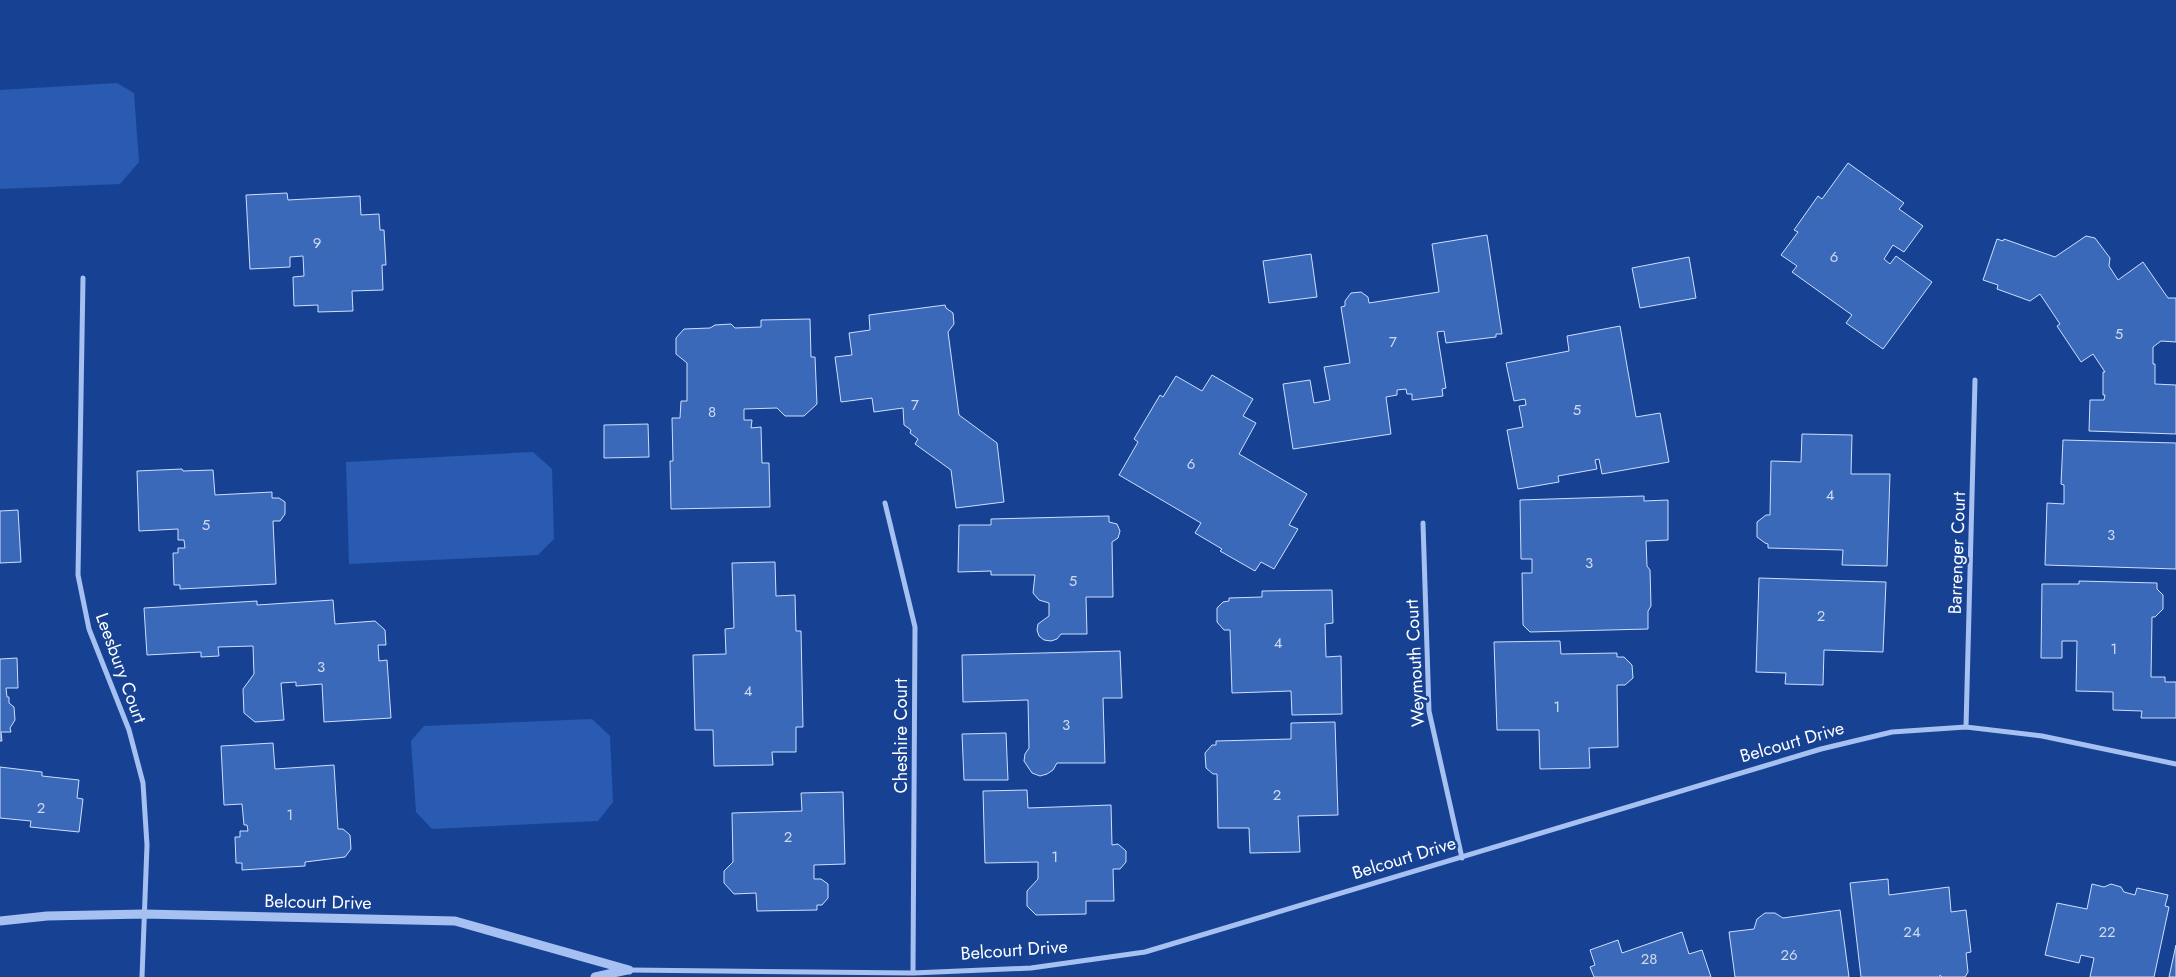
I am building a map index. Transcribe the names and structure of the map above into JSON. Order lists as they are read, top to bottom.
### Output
{
  "streets": {
    "street": [
      "Barrenger Court",
      "Weymouth Court",
      "Leesbury Court",
      "Cheshire Court",
      "Belcourt Drive"
    ]
  },
  "crossings": [
    ["Barrenger Court", "Belcourt Drive"],
    ["Weymouth Court", "Belcourt Drive"],
    ["Leesbury Court", "Belcourt Drive"],
    ["Cheshire Court", "Belcourt Drive"]
  ],
  "house_numbers": [
    "9",
    "6",
    "5",
    "7",
    "7",
    "5",
    "8",
    "6",
    "4",
    "5",
    "3",
    "3",
    "5",
    "2",
    "4",
    "1",
    "3",
    "4",
    "1",
    "3",
    "2",
    "2",
    "1",
    "2",
    "1",
    "24",
    "22",
    "26",
    "28"
  ]
}
